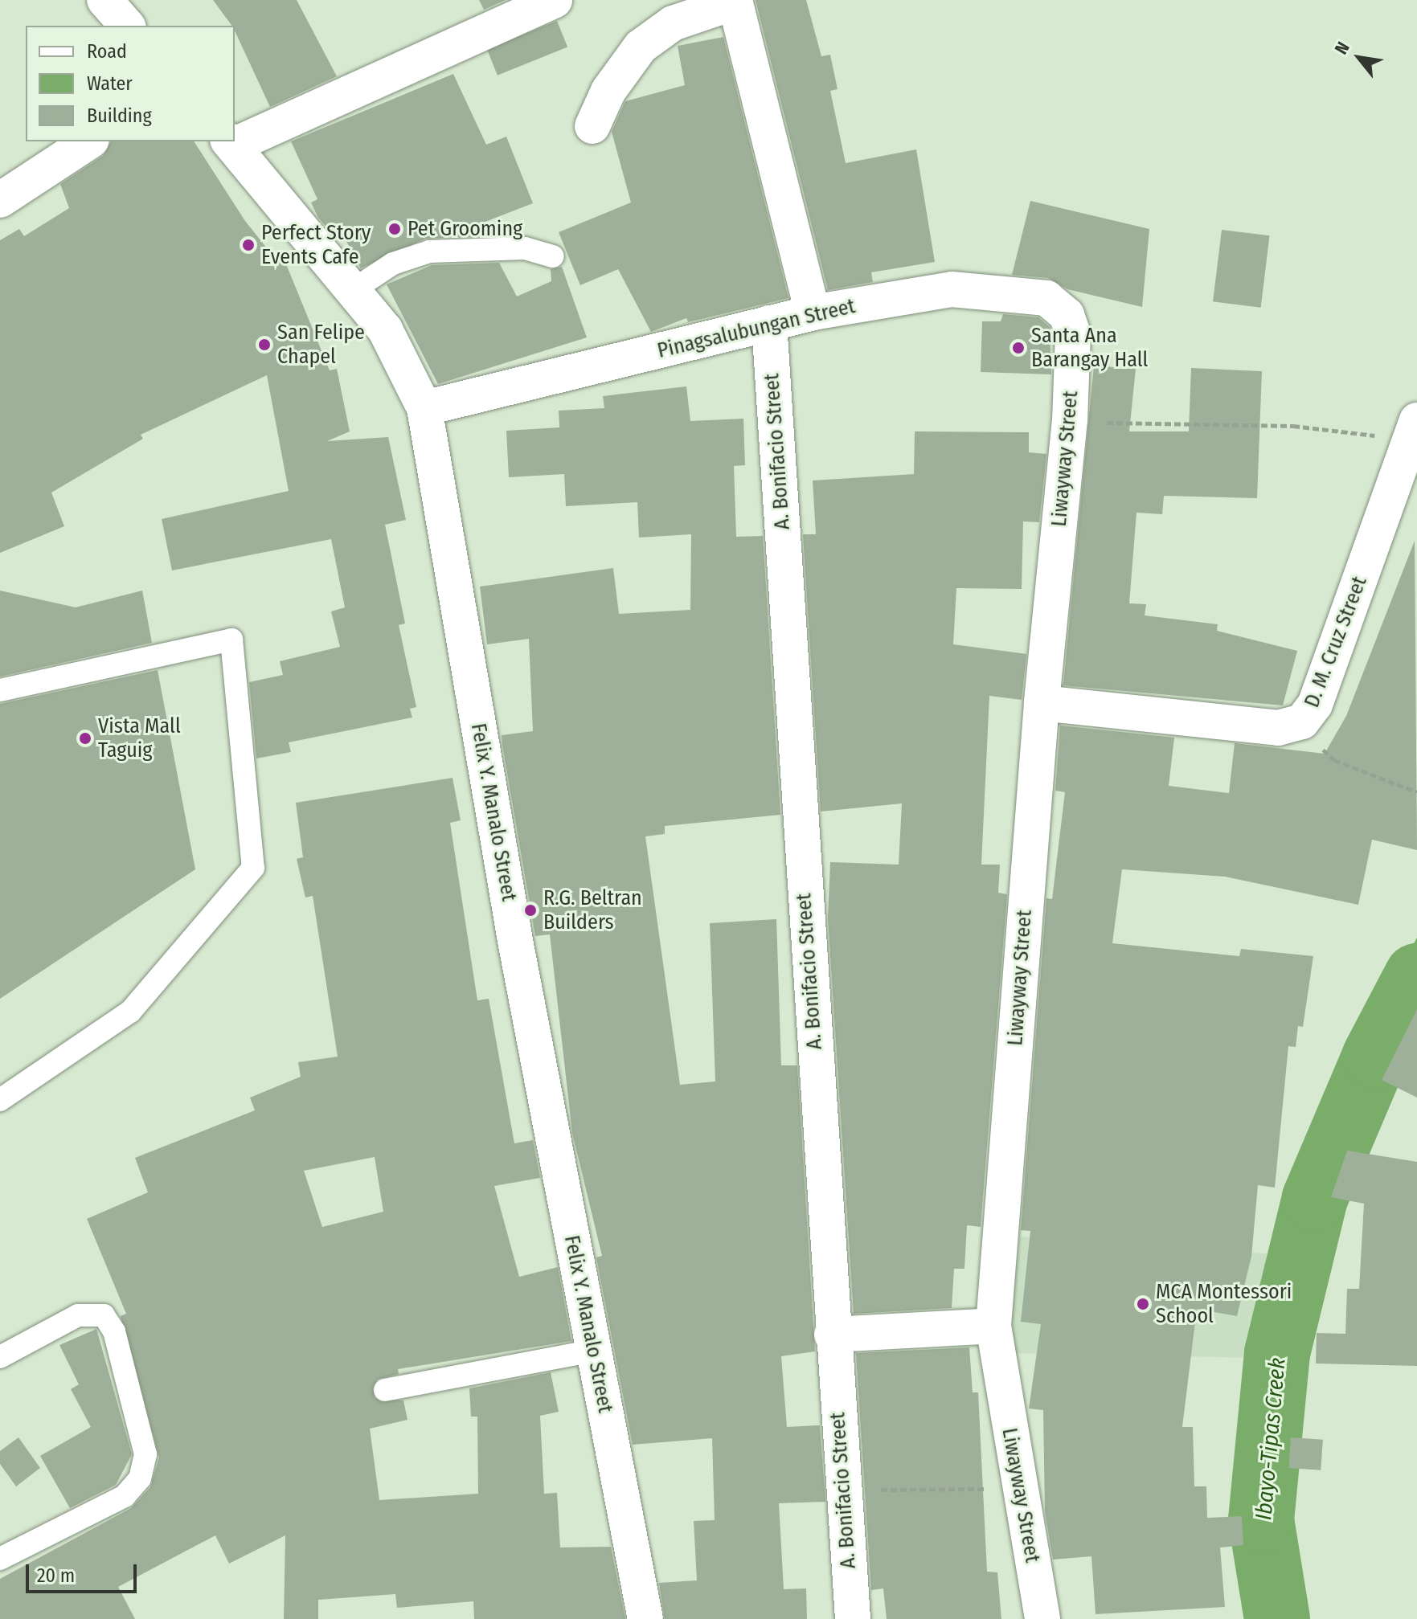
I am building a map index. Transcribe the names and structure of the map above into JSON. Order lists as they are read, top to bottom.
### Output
{
  "streets": {
    "street": [
      "Pinagsalubungan Street",
      "A. Bonifacio Street",
      "Liwayway Street",
      "D. M. Cruz Street",
      "Felix Y. Manalo Street"
    ]
  },
  "crossings": [
    ["Pinagsalubungan Street", "A. Bonifacio Street"],
    ["Pinagsalubungan Street", "Liwayway Street"],
    ["Pinagsalubungan Street", "Felix Y. Manalo Street"],
    ["Liwayway Street", "D. M. Cruz Street"]
  ],
  "water": ["Ibayo-Tipas Creek"],
  "places": [
    "Pet Grooming",
    "Perfect Story Events Cafe",
    "San Felipe Chapel",
    "Santa Ana Barangay Hall",
    "Vista Mall Taguig",
    "R.G. Beltran Builders",
    "MCA Montessori School"
  ],
  "legend": ["Road", "Water", "Building"],
  "scale_bar": "20 m",
  "north": "top left"
}
